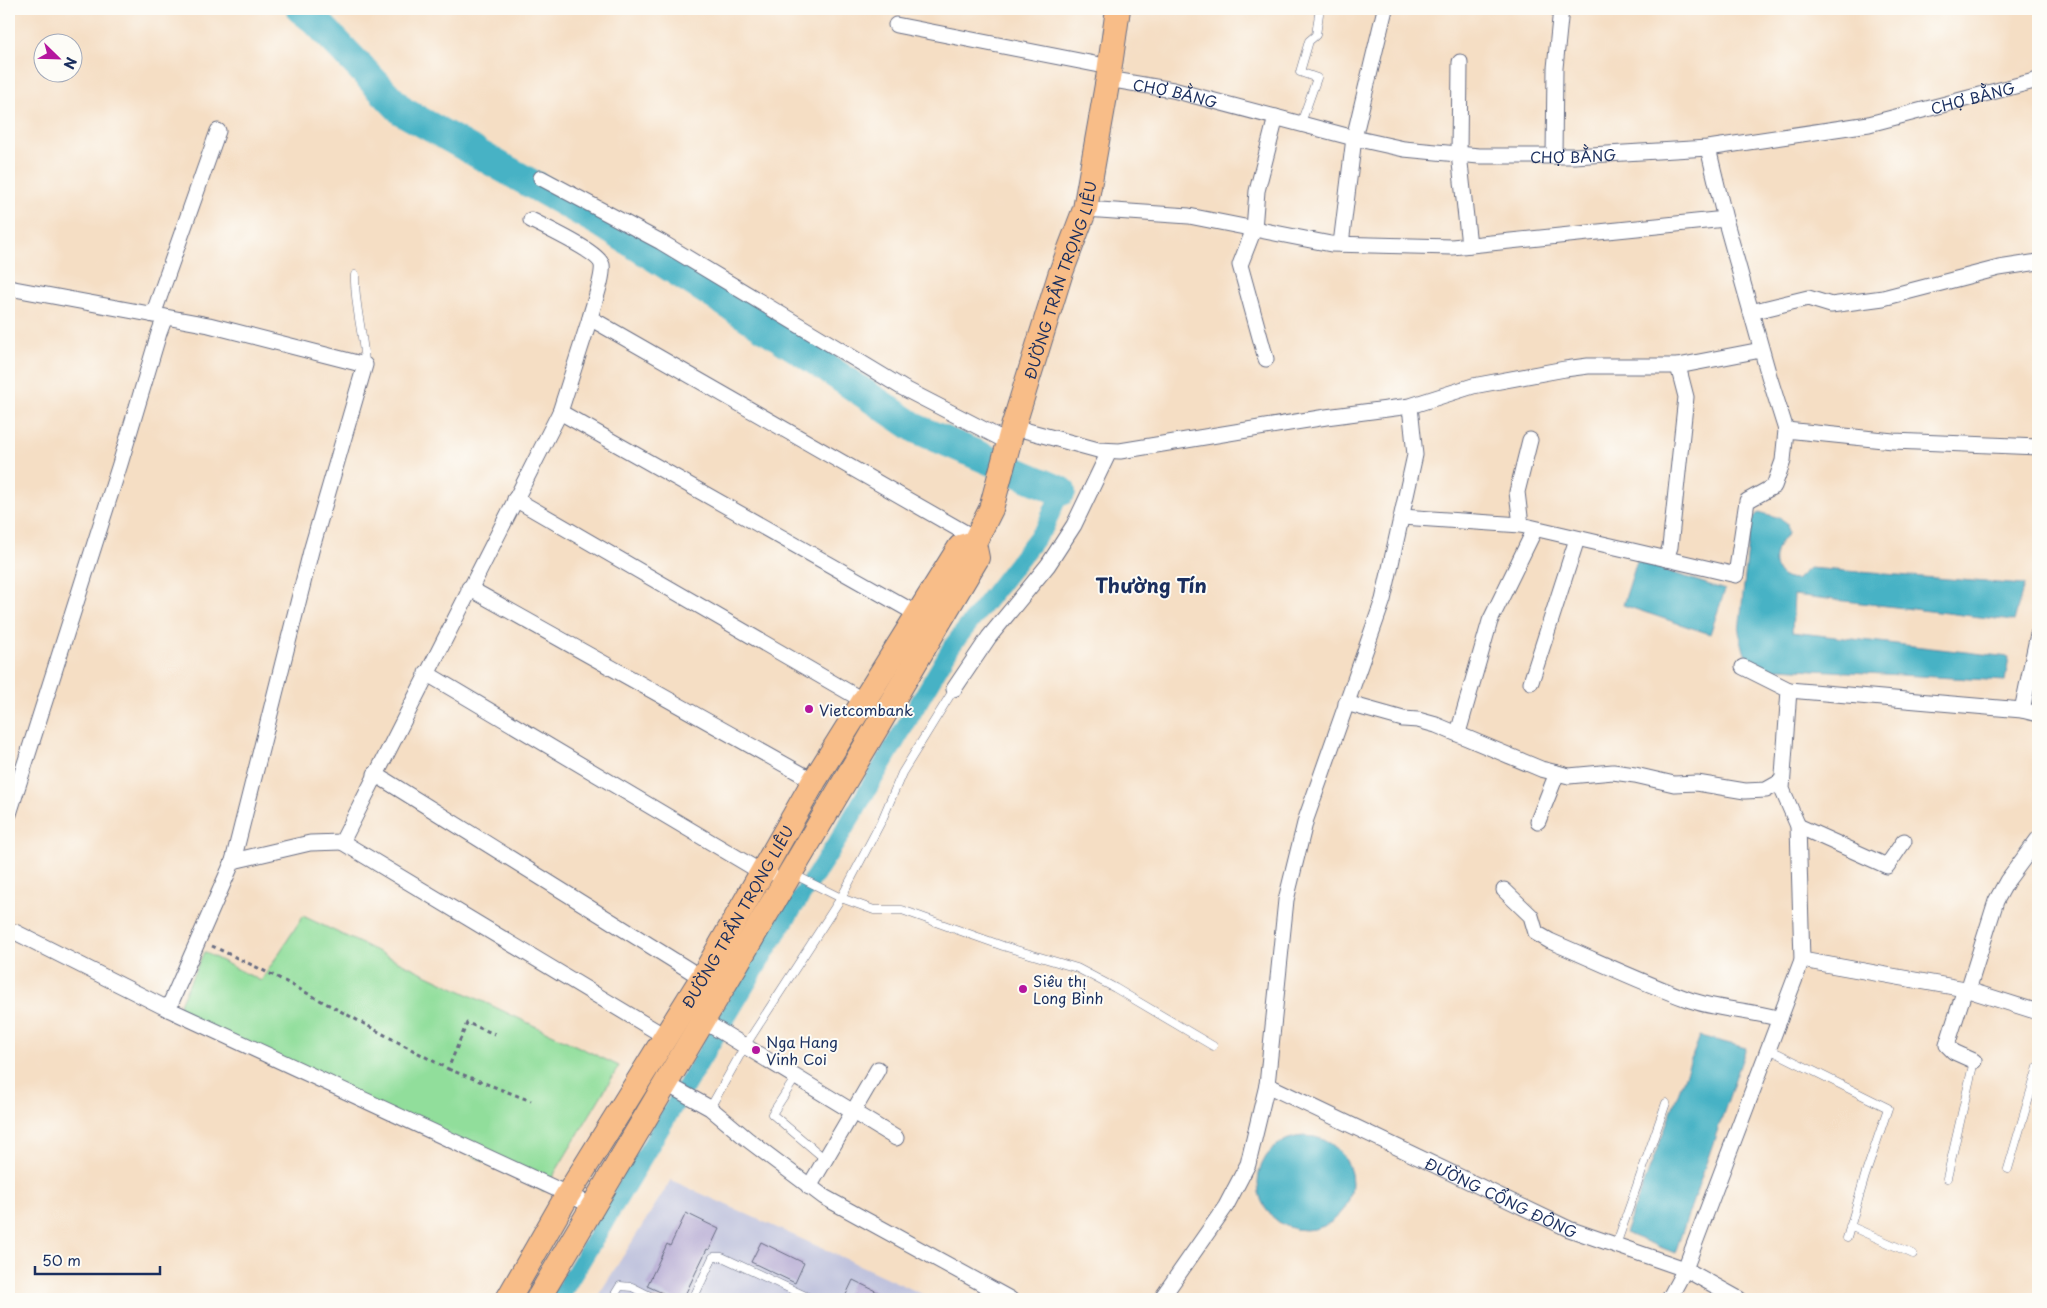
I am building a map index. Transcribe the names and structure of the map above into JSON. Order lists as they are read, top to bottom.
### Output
{
  "streets": {
    "main road": ["ĐƯỜNG TRẦN TRỌNG LIÊU"],
    "street": ["CHỢ BẰNG", "ĐƯỜNG CỔNG ĐÔNG"]
  },
  "crossings": [
    ["CHỢ BẰNG", "ĐƯỜNG TRẦN TRỌNG LIÊU"]
  ],
  "districts": ["Thường Tín"],
  "places": ["Vietcombank", "Siêu thị Long Bình", "Nga Hang Vinh Coi"],
  "scale_bar": "50 m",
  "north": "bottom right"
}
